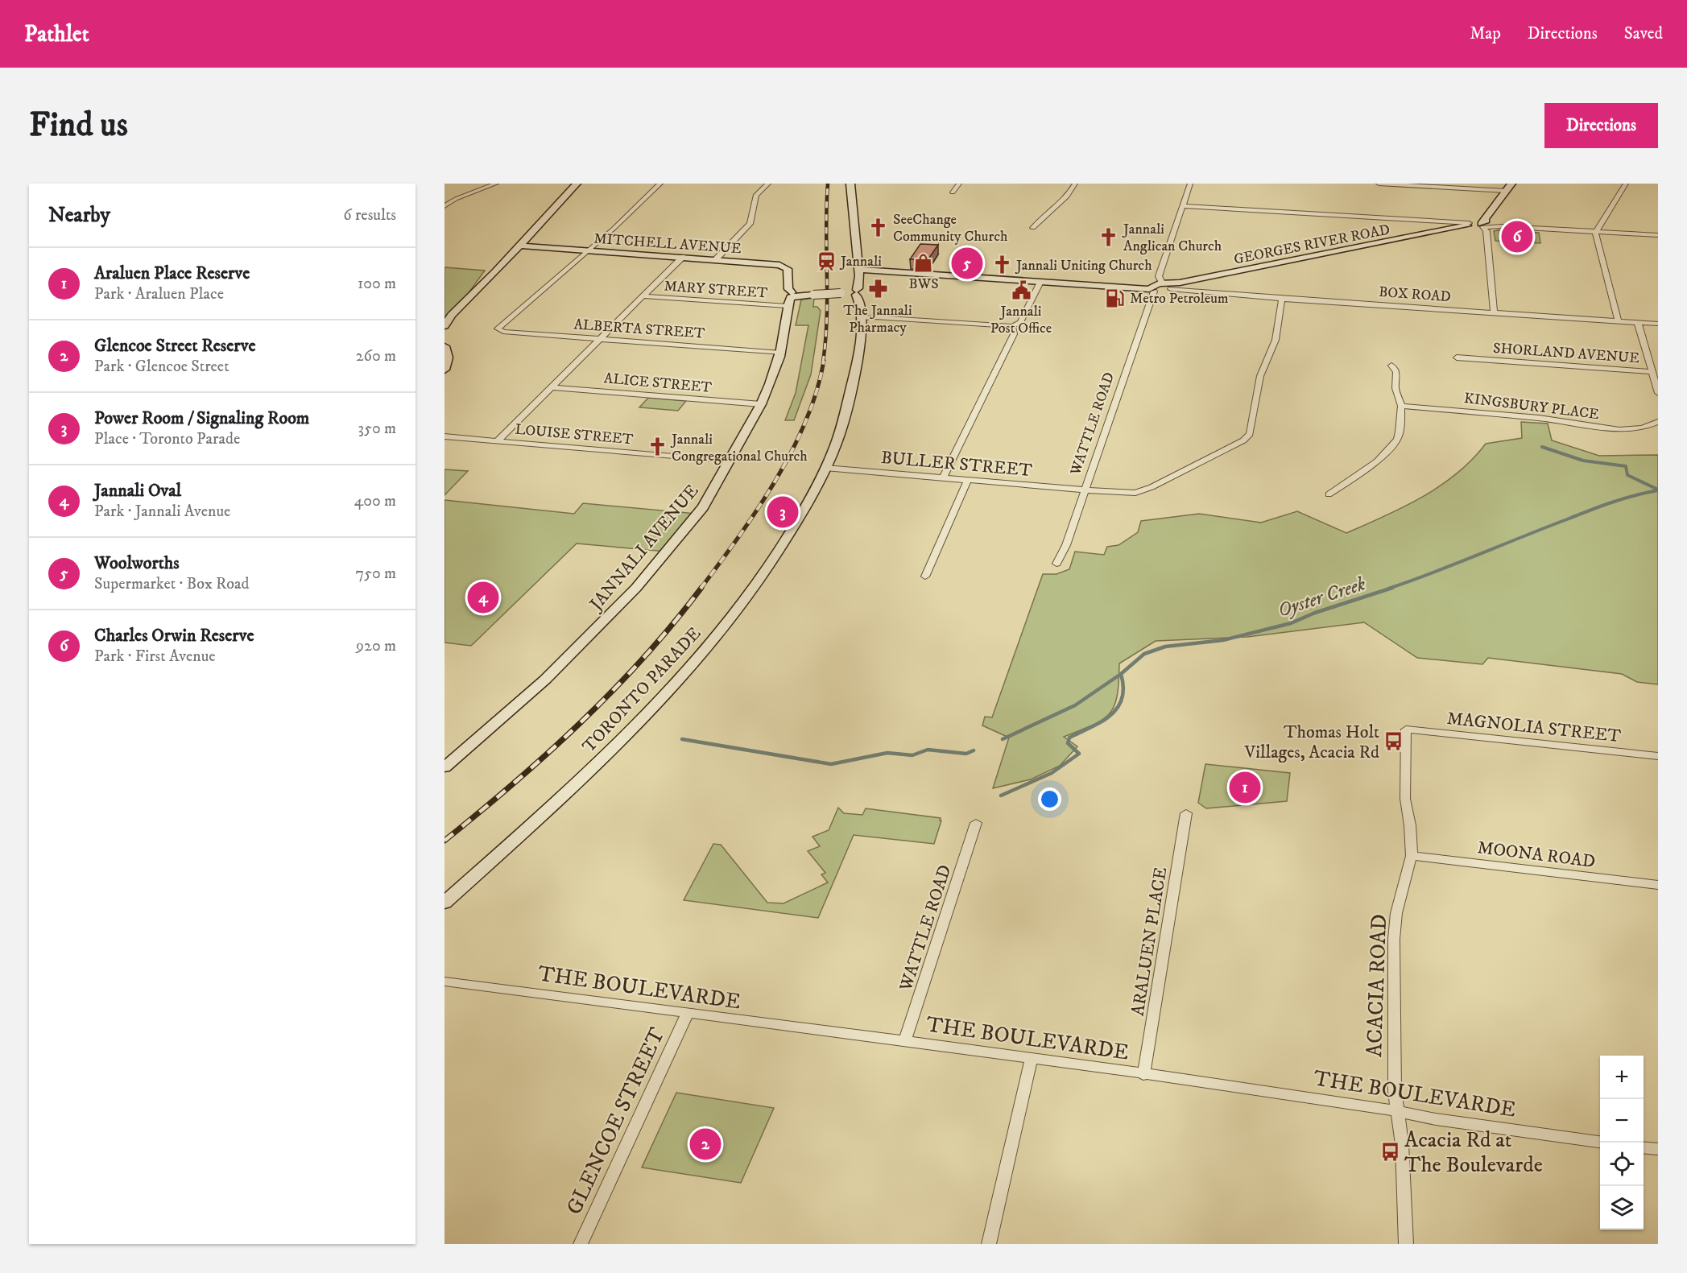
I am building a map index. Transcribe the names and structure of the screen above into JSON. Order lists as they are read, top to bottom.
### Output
{
  "streets": {
    "street": [
      "MITCHELL AVENUE",
      "GEORGES RIVER ROAD",
      "MARY STREET",
      "BOX ROAD",
      "ALBERTA STREET",
      "SHORLAND AVENUE",
      "ALICE STREET",
      "KINGSBURY PLACE",
      "WATTLE ROAD",
      "LOUISE STREET",
      "BULLER STREET",
      "JANNALI AVENUE",
      "TORONTO PARADE",
      "MAGNOLIA STREET",
      "MOONA ROAD",
      "ARALUEN PLACE",
      "ACACIA ROAD",
      "THE BOULEVARDE",
      "GLENCOE STREET"
    ]
  },
  "crossings": [
    ["MITCHELL AVENUE", "ALBERTA STREET"],
    ["MITCHELL AVENUE", "JANNALI AVENUE"],
    ["GEORGES RIVER ROAD", "BOX ROAD"],
    ["MARY STREET", "JANNALI AVENUE"],
    ["BOX ROAD", "SHORLAND AVENUE"],
    ["BOX ROAD", "BULLER STREET"],
    ["ALBERTA STREET", "JANNALI AVENUE"],
    ["ALICE STREET", "JANNALI AVENUE"],
    ["WATTLE ROAD", "BULLER STREET"],
    ["WATTLE ROAD", "THE BOULEVARDE"],
    ["LOUISE STREET", "JANNALI AVENUE"],
    ["BULLER STREET", "TORONTO PARADE"],
    ["MAGNOLIA STREET", "ACACIA ROAD"],
    ["MOONA ROAD", "ACACIA ROAD"],
    ["ARALUEN PLACE", "THE BOULEVARDE"],
    ["ACACIA ROAD", "THE BOULEVARDE"],
    ["THE BOULEVARDE", "GLENCOE STREET"]
  ],
  "water": ["Oyster Creek"],
  "places": {
    "church": [
      "SeeChange Community Church",
      "Jannali Anglican Church",
      "Jannali Uniting Church",
      "Jannali Congregational Church"
    ],
    "station": ["Jannali"],
    "shop": ["BWS"],
    "pharmacy": ["The Jannali Pharmacy"],
    "public building": ["Jannali Post Office"],
    "fuel station": ["Metro Petroleum"],
    "bus stop": ["Thomas Holt Villages, Acacia Rd", "Acacia Rd at The Boulevarde"]
  },
  "page": {
    "header": "Pathlet",
    "nav": ["Map", "Directions", "Saved"],
    "buttons": "Directions",
    "title": "Find us",
    "heading": ["Nearby", "6 results"],
    "pins": [
      "6",
      "5",
      "3",
      "4",
      "1",
      "2"
    ],
    "list": [
      {
        "mark": "1",
        "name": "Araluen Place Reserve",
        "note": "Park · Araluen Place",
        "value": "100 m"
      },
      {
        "mark": "2",
        "name": "Glencoe Street Reserve",
        "note": "Park · Glencoe Street",
        "value": "260 m"
      },
      {
        "mark": "3",
        "name": "Power Room / Signaling Room",
        "note": "Place · Toronto Parade",
        "value": "350 m"
      },
      {
        "mark": "4",
        "name": "Jannali Oval",
        "note": "Park · Jannali Avenue",
        "value": "400 m"
      },
      {
        "mark": "5",
        "name": "Woolworths",
        "note": "Supermarket · Box Road",
        "value": "750 m"
      },
      {
        "mark": "6",
        "name": "Charles Orwin Reserve",
        "note": "Park · First Avenue",
        "value": "920 m"
      }
    ],
    "map_buttons": ["+", "−"]
  }
}
